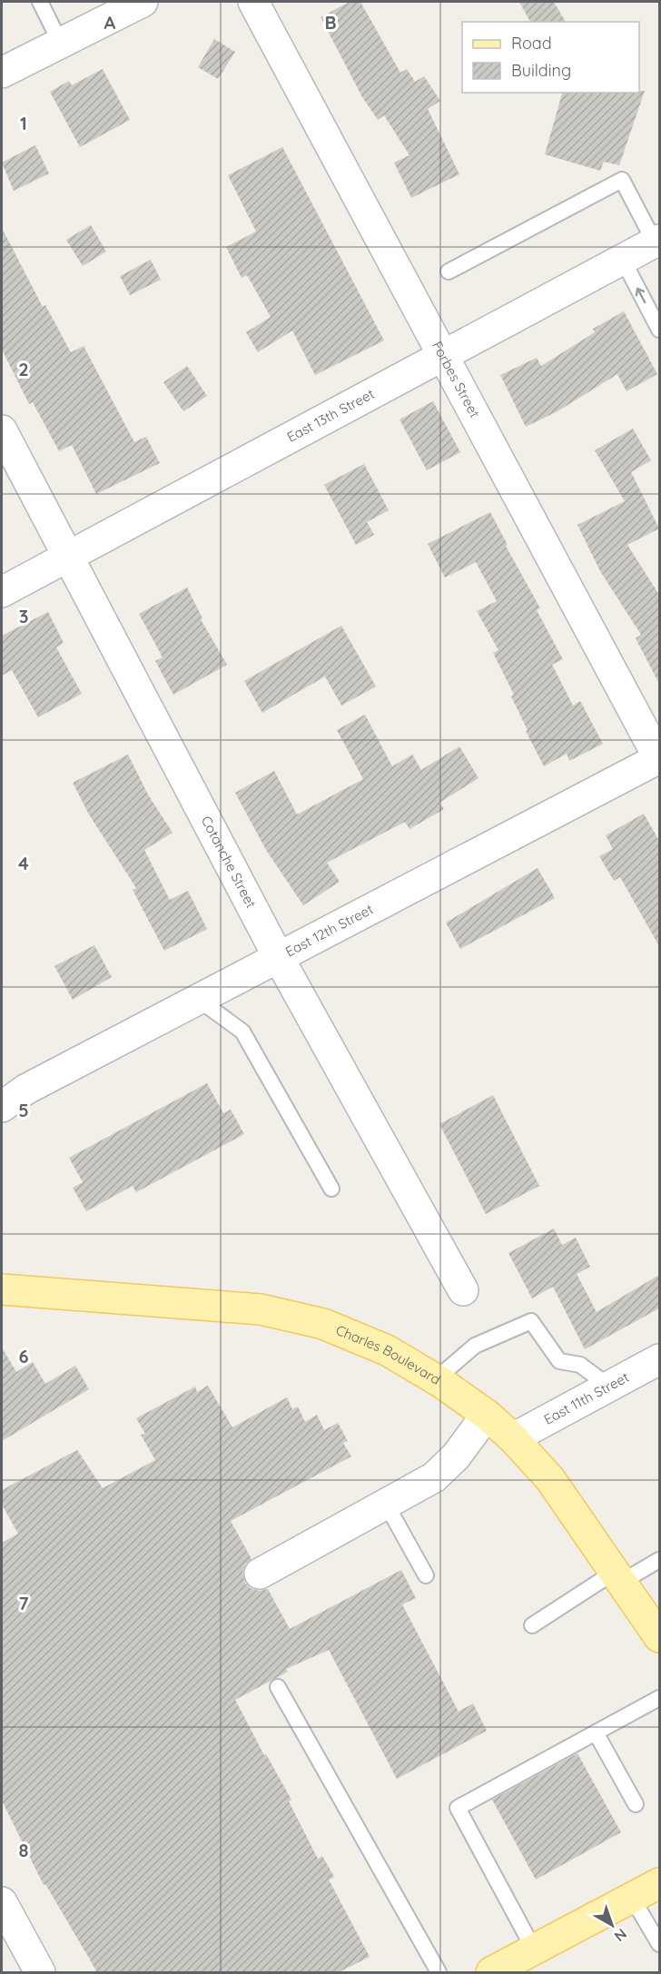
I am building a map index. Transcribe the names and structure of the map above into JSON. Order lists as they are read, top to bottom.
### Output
{
  "streets": {
    "main road": ["Charles Boulevard"],
    "street": [
      "Forbes Street",
      "East 13th Street",
      "Cotanche Street",
      "East 12th Street",
      "East 11th Street"
    ]
  },
  "crossings": [
    ["Forbes Street", "East 13th Street"],
    ["Forbes Street", "East 12th Street"],
    ["East 13th Street", "Cotanche Street"],
    ["Cotanche Street", "East 12th Street"],
    ["Charles Boulevard", "East 11th Street"]
  ],
  "legend": ["Road", "Building"],
  "north": "bottom right",
  "grid": {
    "columns": ["A", "B"],
    "rows": [
      "1",
      "2",
      "3",
      "4",
      "5",
      "6",
      "7",
      "8"
    ]
  }
}
